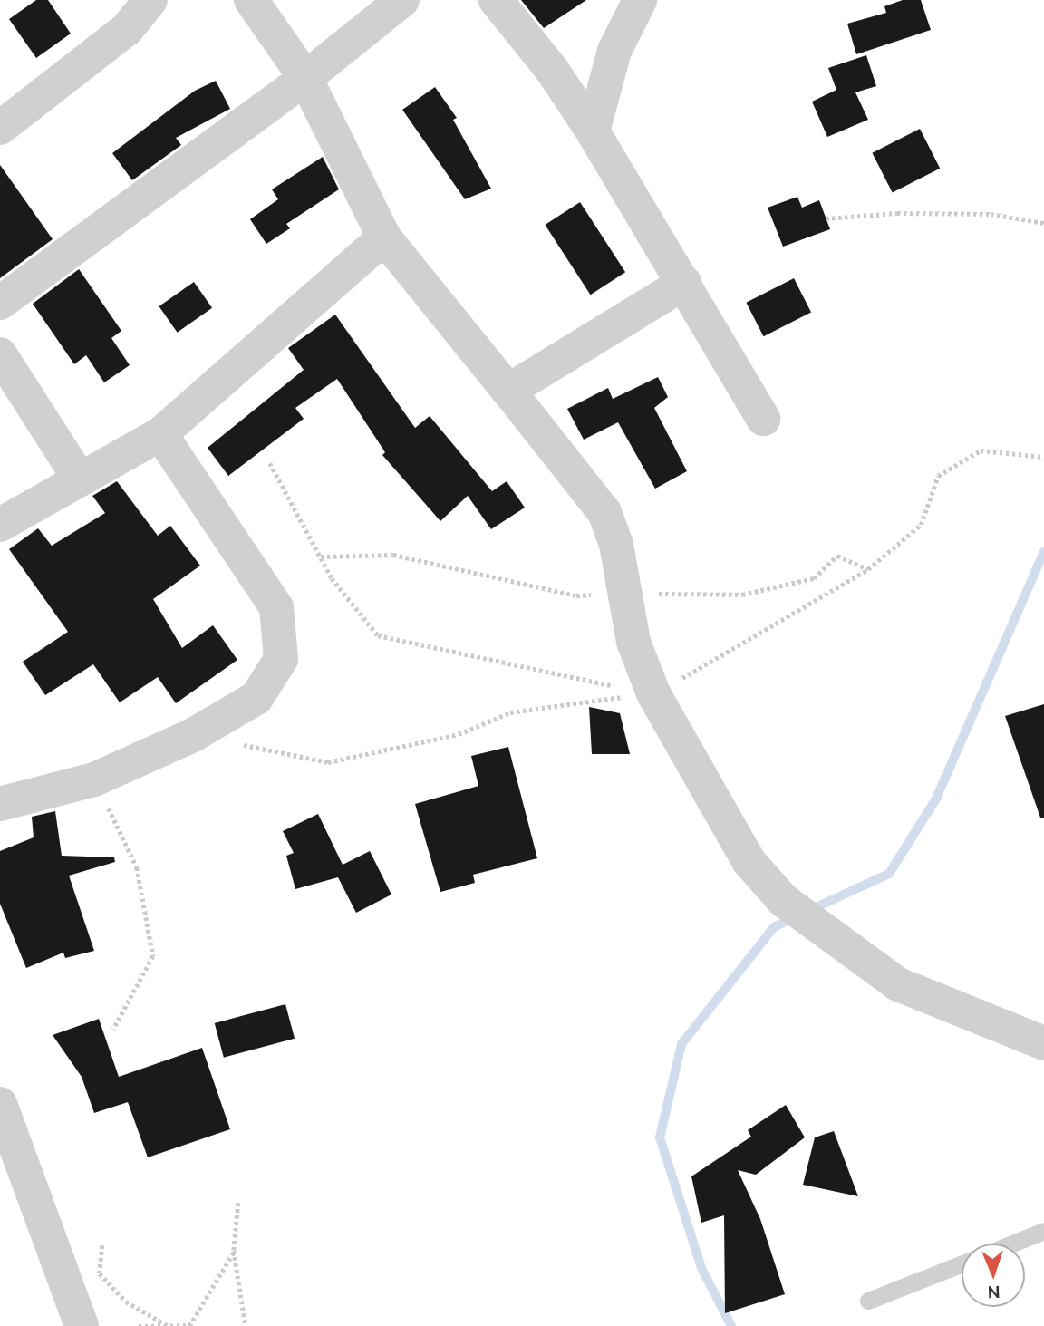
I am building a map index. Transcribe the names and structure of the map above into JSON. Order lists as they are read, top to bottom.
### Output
{
  "north": "bottom"
}
